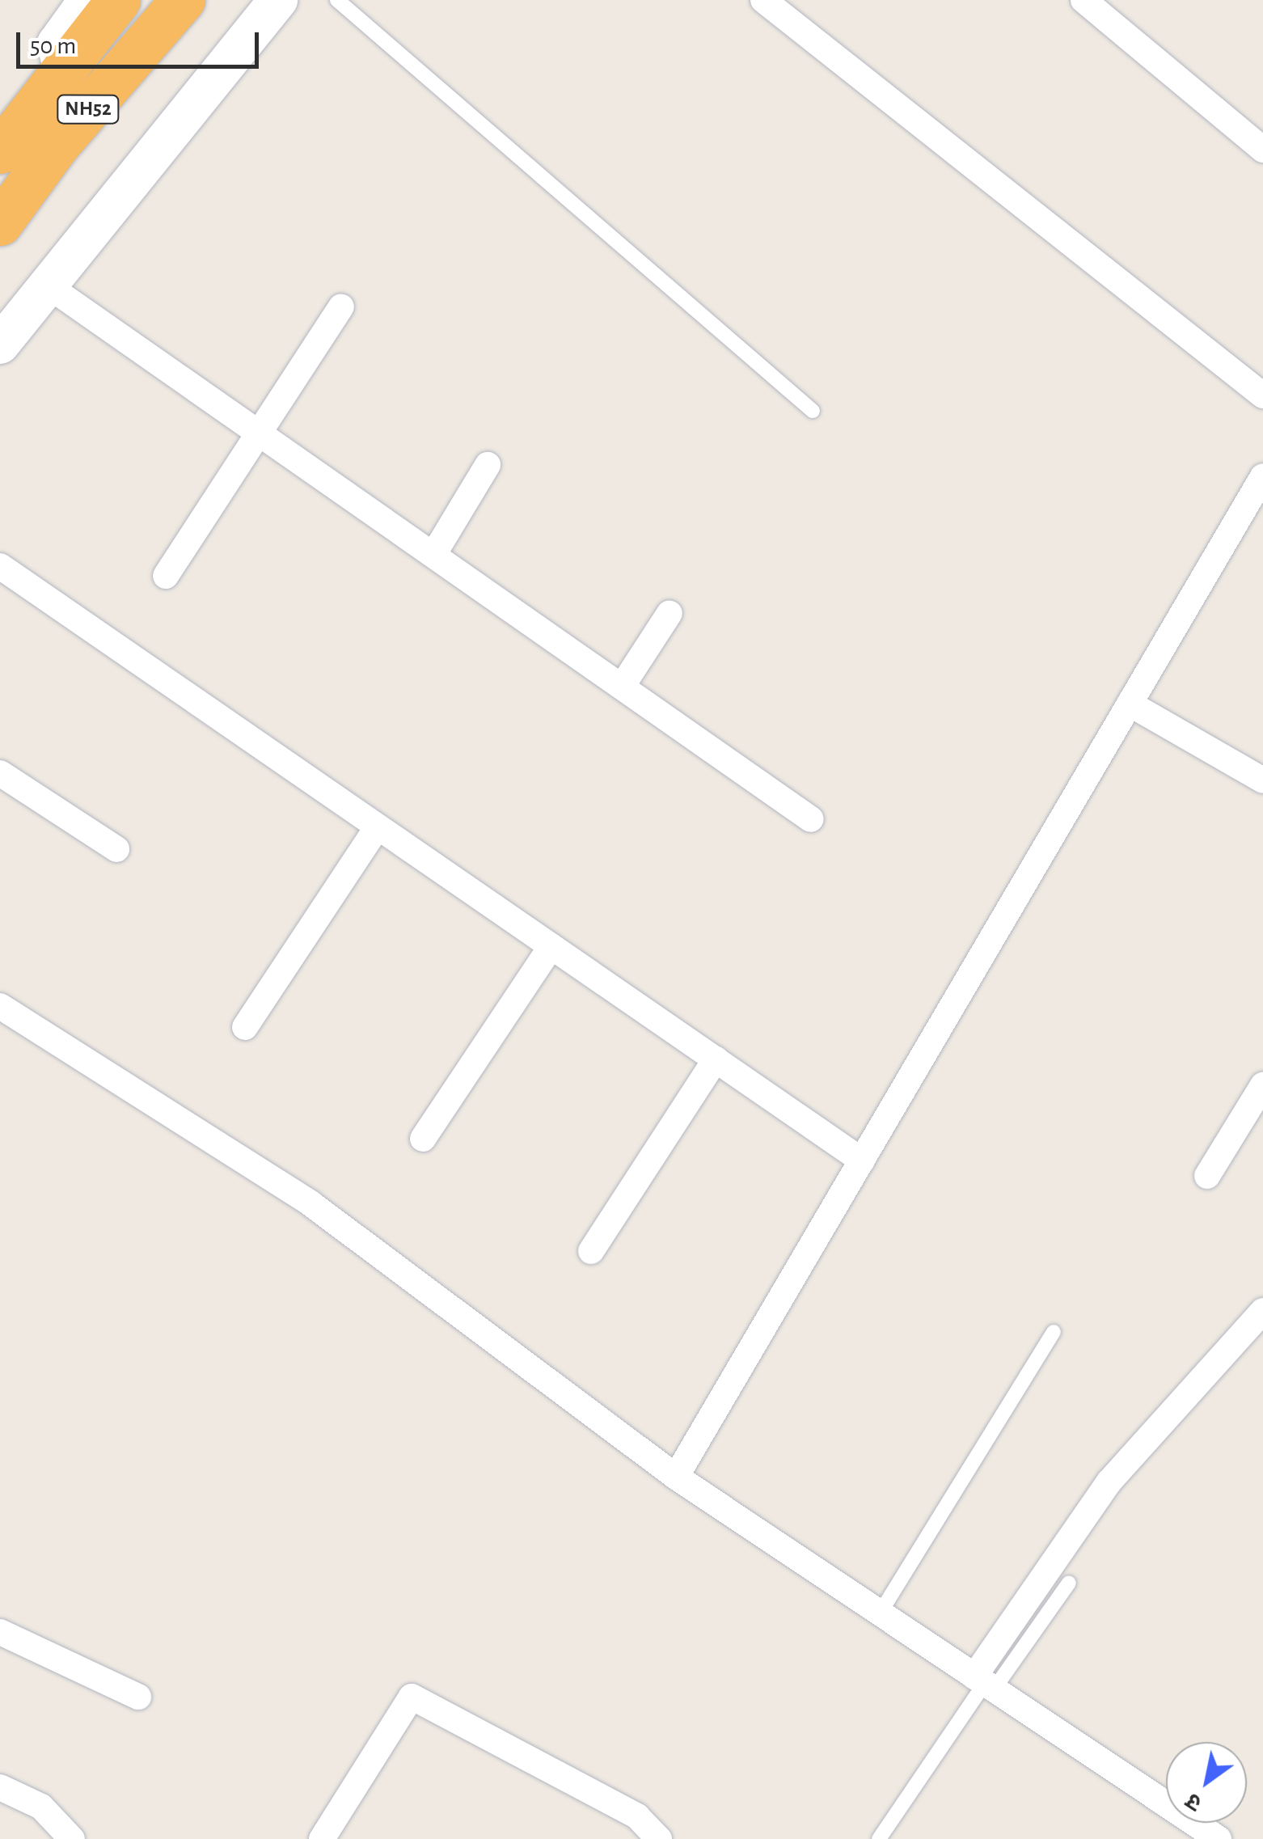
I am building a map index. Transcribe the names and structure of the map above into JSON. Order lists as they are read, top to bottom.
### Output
{
  "streets": {
    "highway": ["NH52"]
  },
  "scale_bar": "50 m",
  "north": "bottom left"
}
